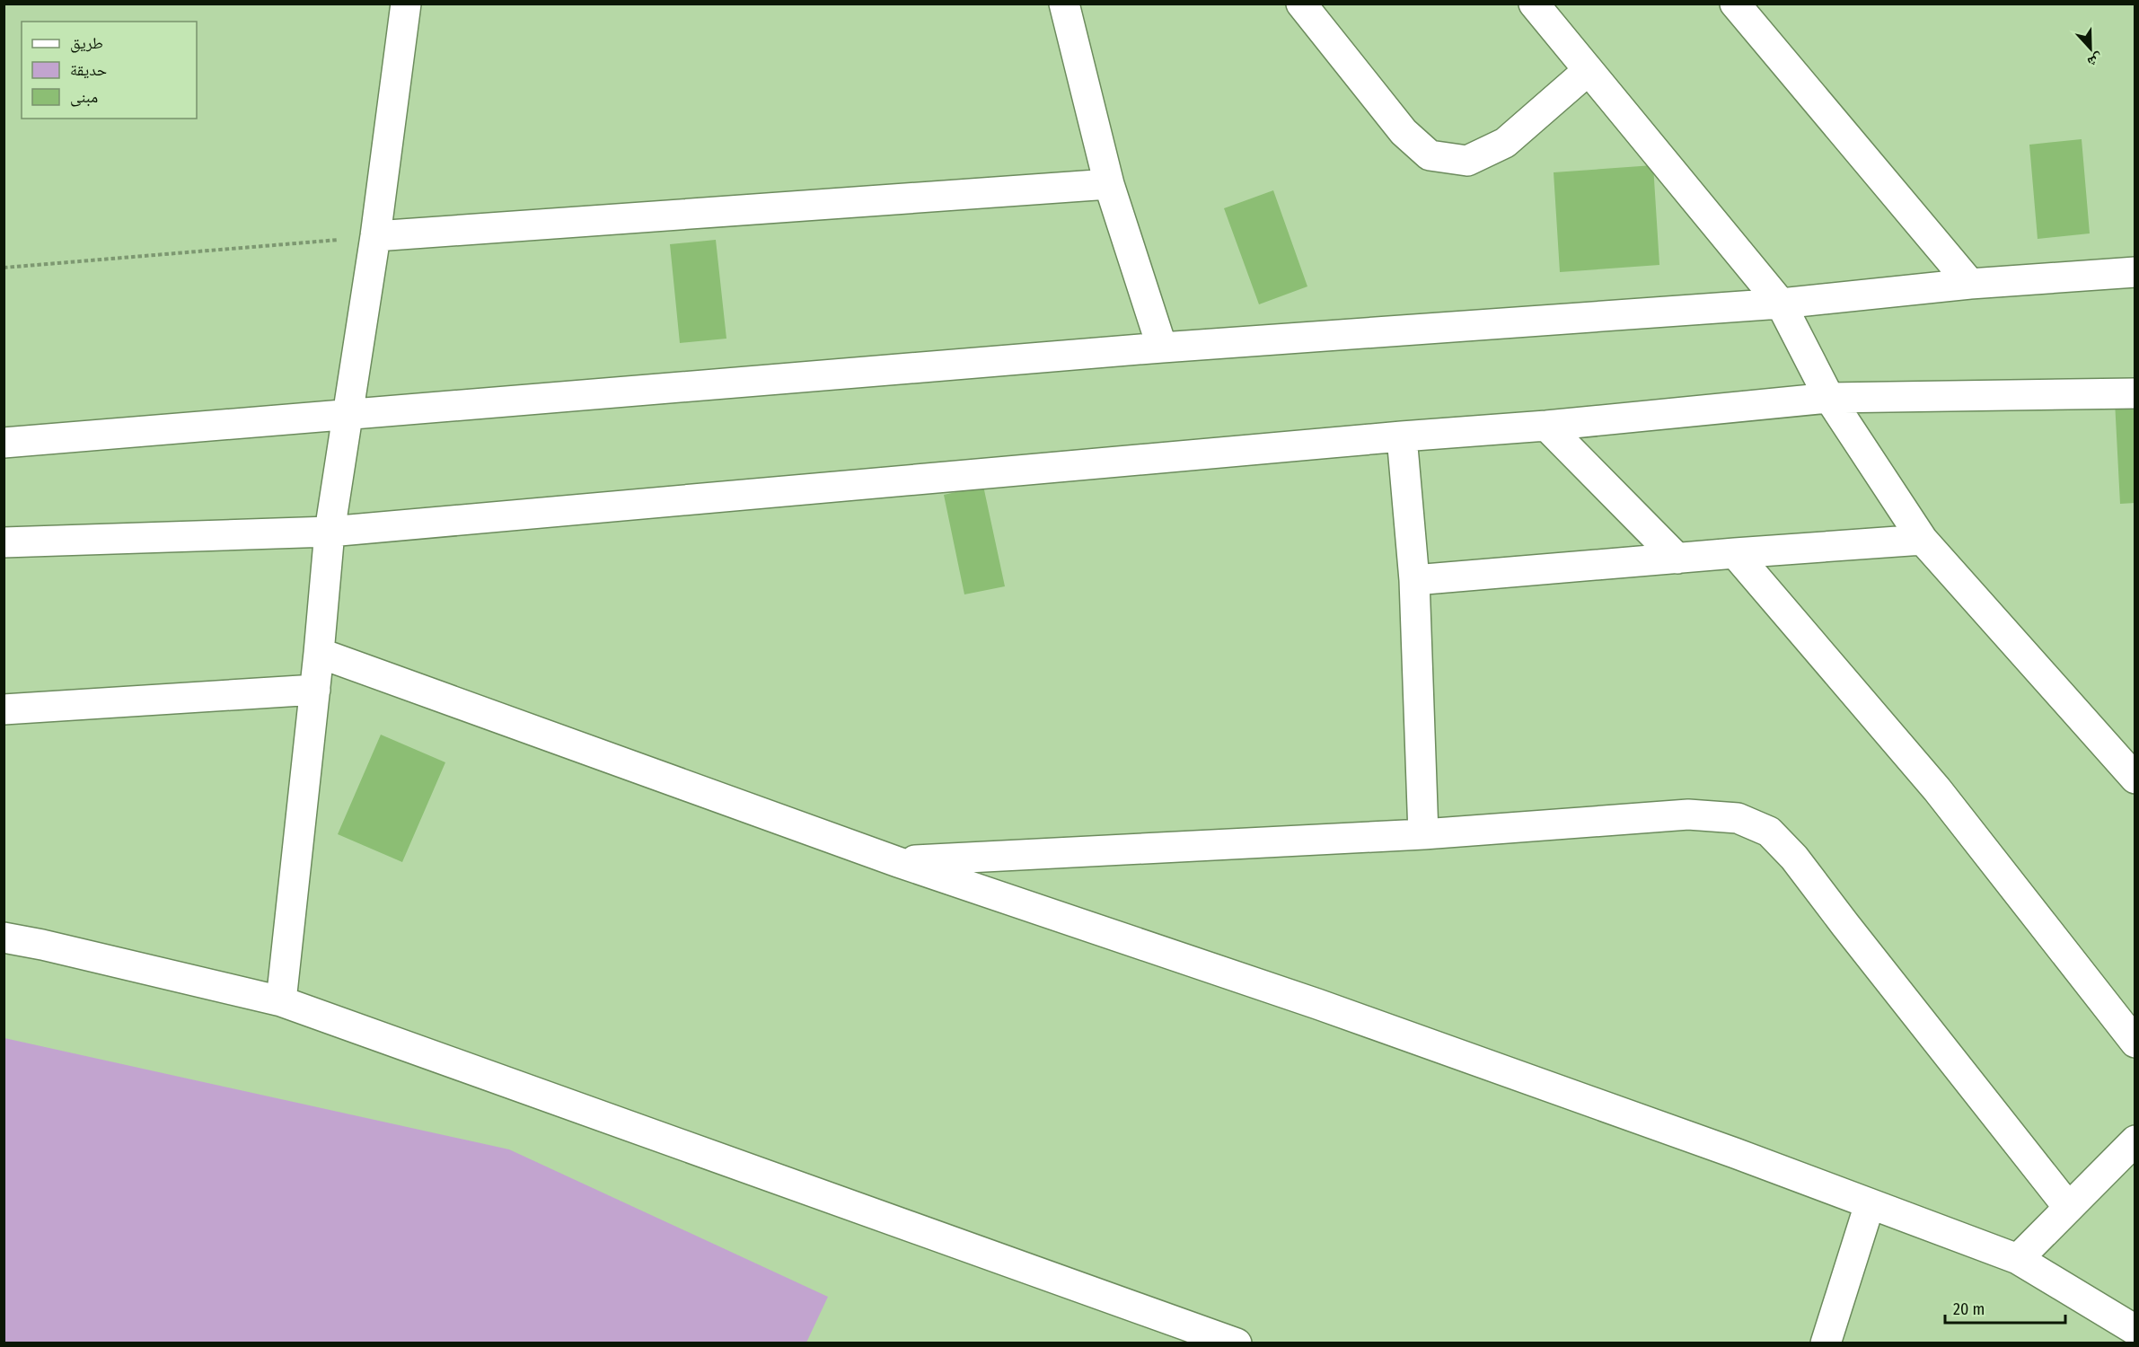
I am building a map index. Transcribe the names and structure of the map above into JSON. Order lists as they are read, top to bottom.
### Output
{
  "legend": ["طريق", "حديقة", "مبنى"],
  "scale_bar": "20 m",
  "north": "bottom"
}
